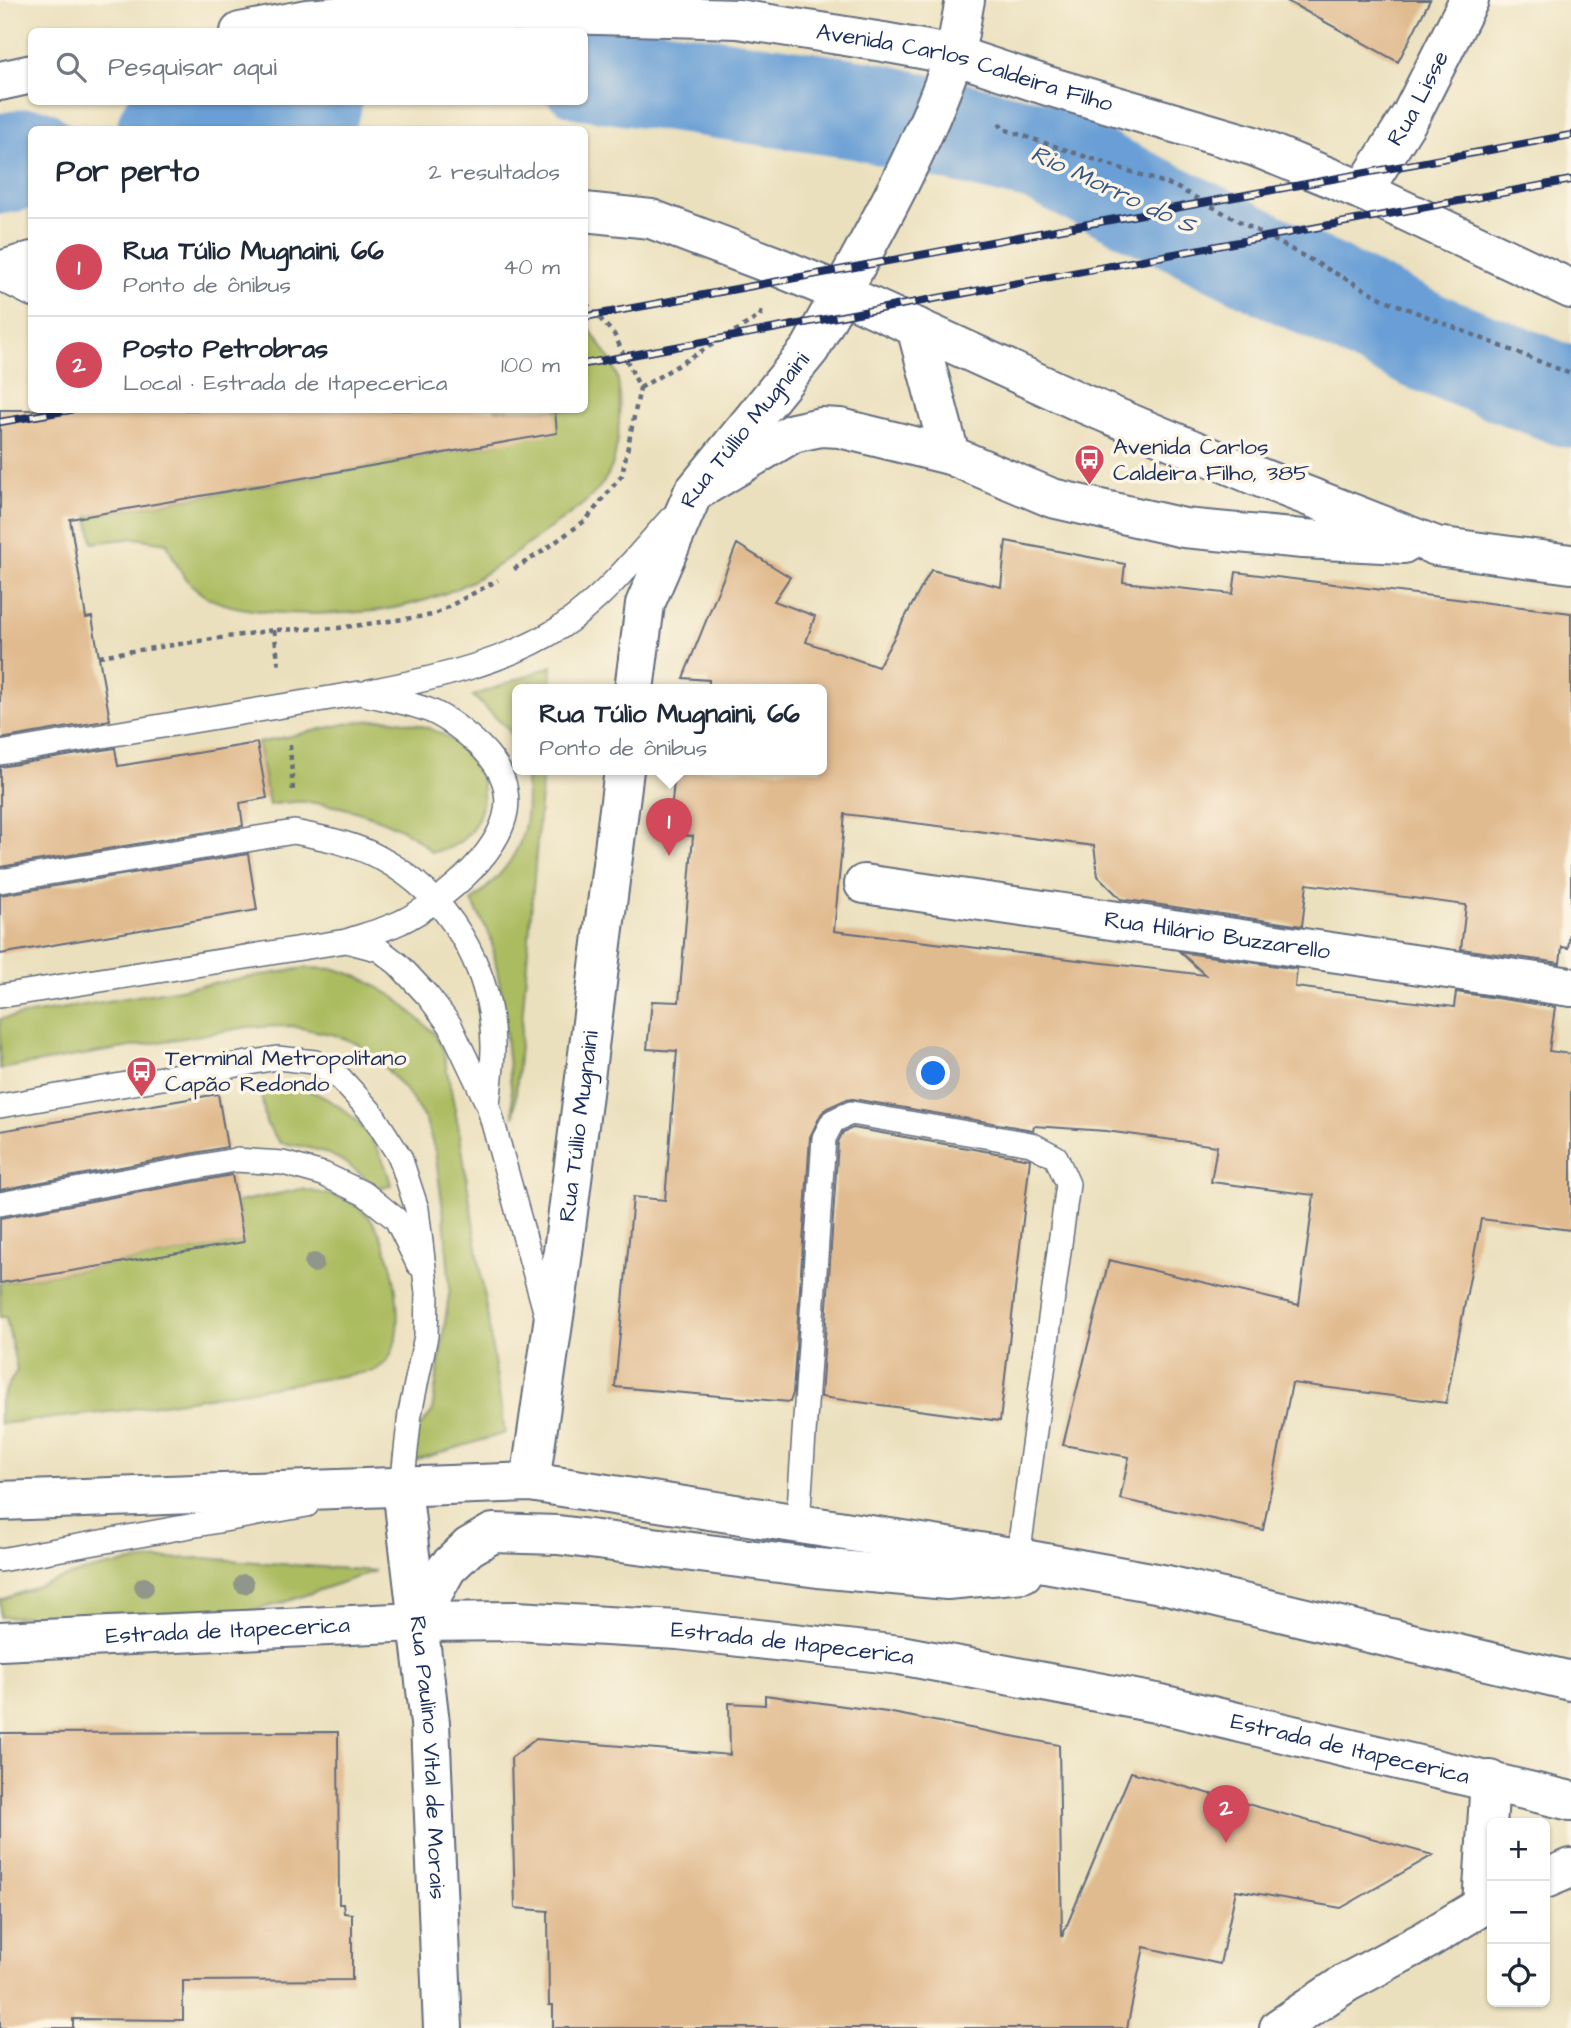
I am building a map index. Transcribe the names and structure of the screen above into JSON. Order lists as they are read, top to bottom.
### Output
{
  "streets": {
    "main road": [
      "Avenida Carlos Caldeira Filho",
      "Rua Lisse",
      "Rua Túllio Mugnaini",
      "Rua Hilário Buzzarello",
      "Estrada de Itapecerica",
      "Rua Paulino Vital de Morais"
    ]
  },
  "crossings": [
    ["Avenida Carlos Caldeira Filho", "Rua Lisse"],
    ["Avenida Carlos Caldeira Filho", "Rua Túllio Mugnaini"],
    ["Estrada de Itapecerica", "Rua Paulino Vital de Morais"]
  ],
  "water": ["Rio Morro do S"],
  "places": {
    "bus stop": ["Avenida Carlos Caldeira Filho, 385", "Terminal Metropolitano Capão Redondo"]
  },
  "page": {
    "search": "Pesquisar aqui",
    "heading": ["Por perto", "2 resultados"],
    "list": [
      {
        "mark": "1",
        "name": "Rua Túlio Mugnaini, 66",
        "note": "Ponto de ônibus",
        "value": "40 m"
      },
      {
        "mark": "2",
        "name": "Posto Petrobras",
        "note": "Local · Estrada de Itapecerica",
        "value": "100 m"
      }
    ],
    "popup": ["Rua Túlio Mugnaini, 66", "Ponto de ônibus"],
    "pins": ["1", "2"],
    "map_buttons": ["+", "−"]
  }
}
